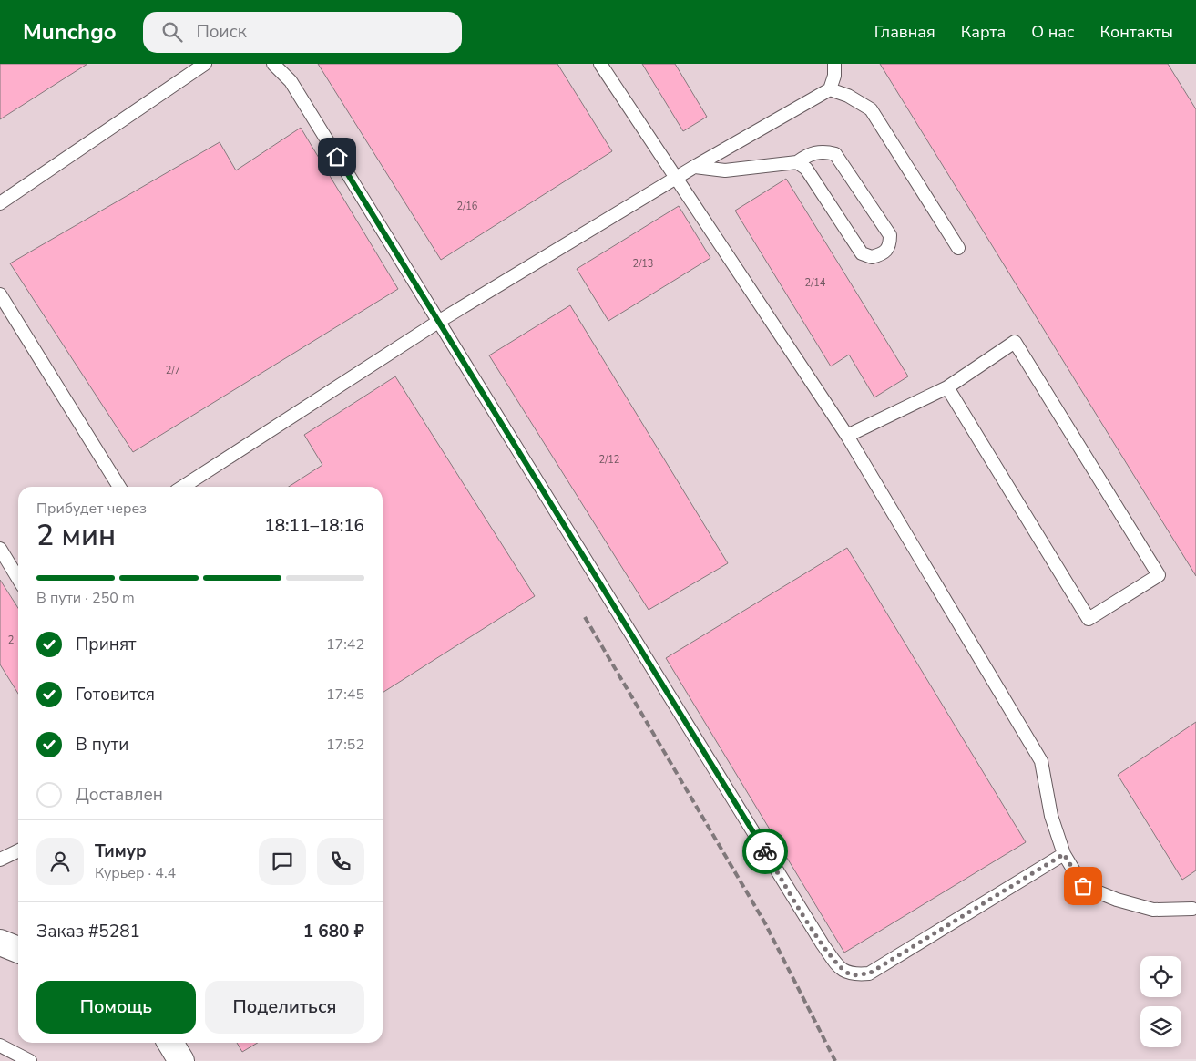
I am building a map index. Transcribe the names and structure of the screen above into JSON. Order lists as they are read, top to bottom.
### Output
{
  "house_numbers": [
    "2/16",
    "2/13",
    "2/14",
    "2/7",
    "2/12",
    "2"
  ],
  "page": {
    "header": "Munchgo",
    "search": "Поиск",
    "nav": [
      "Главная",
      "Карта",
      "О нас",
      "Контакты"
    ],
    "heading": ["2 мин", "Прибудет через", "18:11–18:16"],
    "panel": [
      "Тимур",
      "Курьер · 4.4",
      "Заказ #5281",
      "1 680 ₽"
    ],
    "bar": "В пути · 250 m",
    "list": [
      ["Принят", "17:42"],
      ["Готовится", "17:45"],
      ["В пути", "17:52"],
      "Доставлен"
    ],
    "buttons": ["Помощь", "Поделиться"]
  }
}
